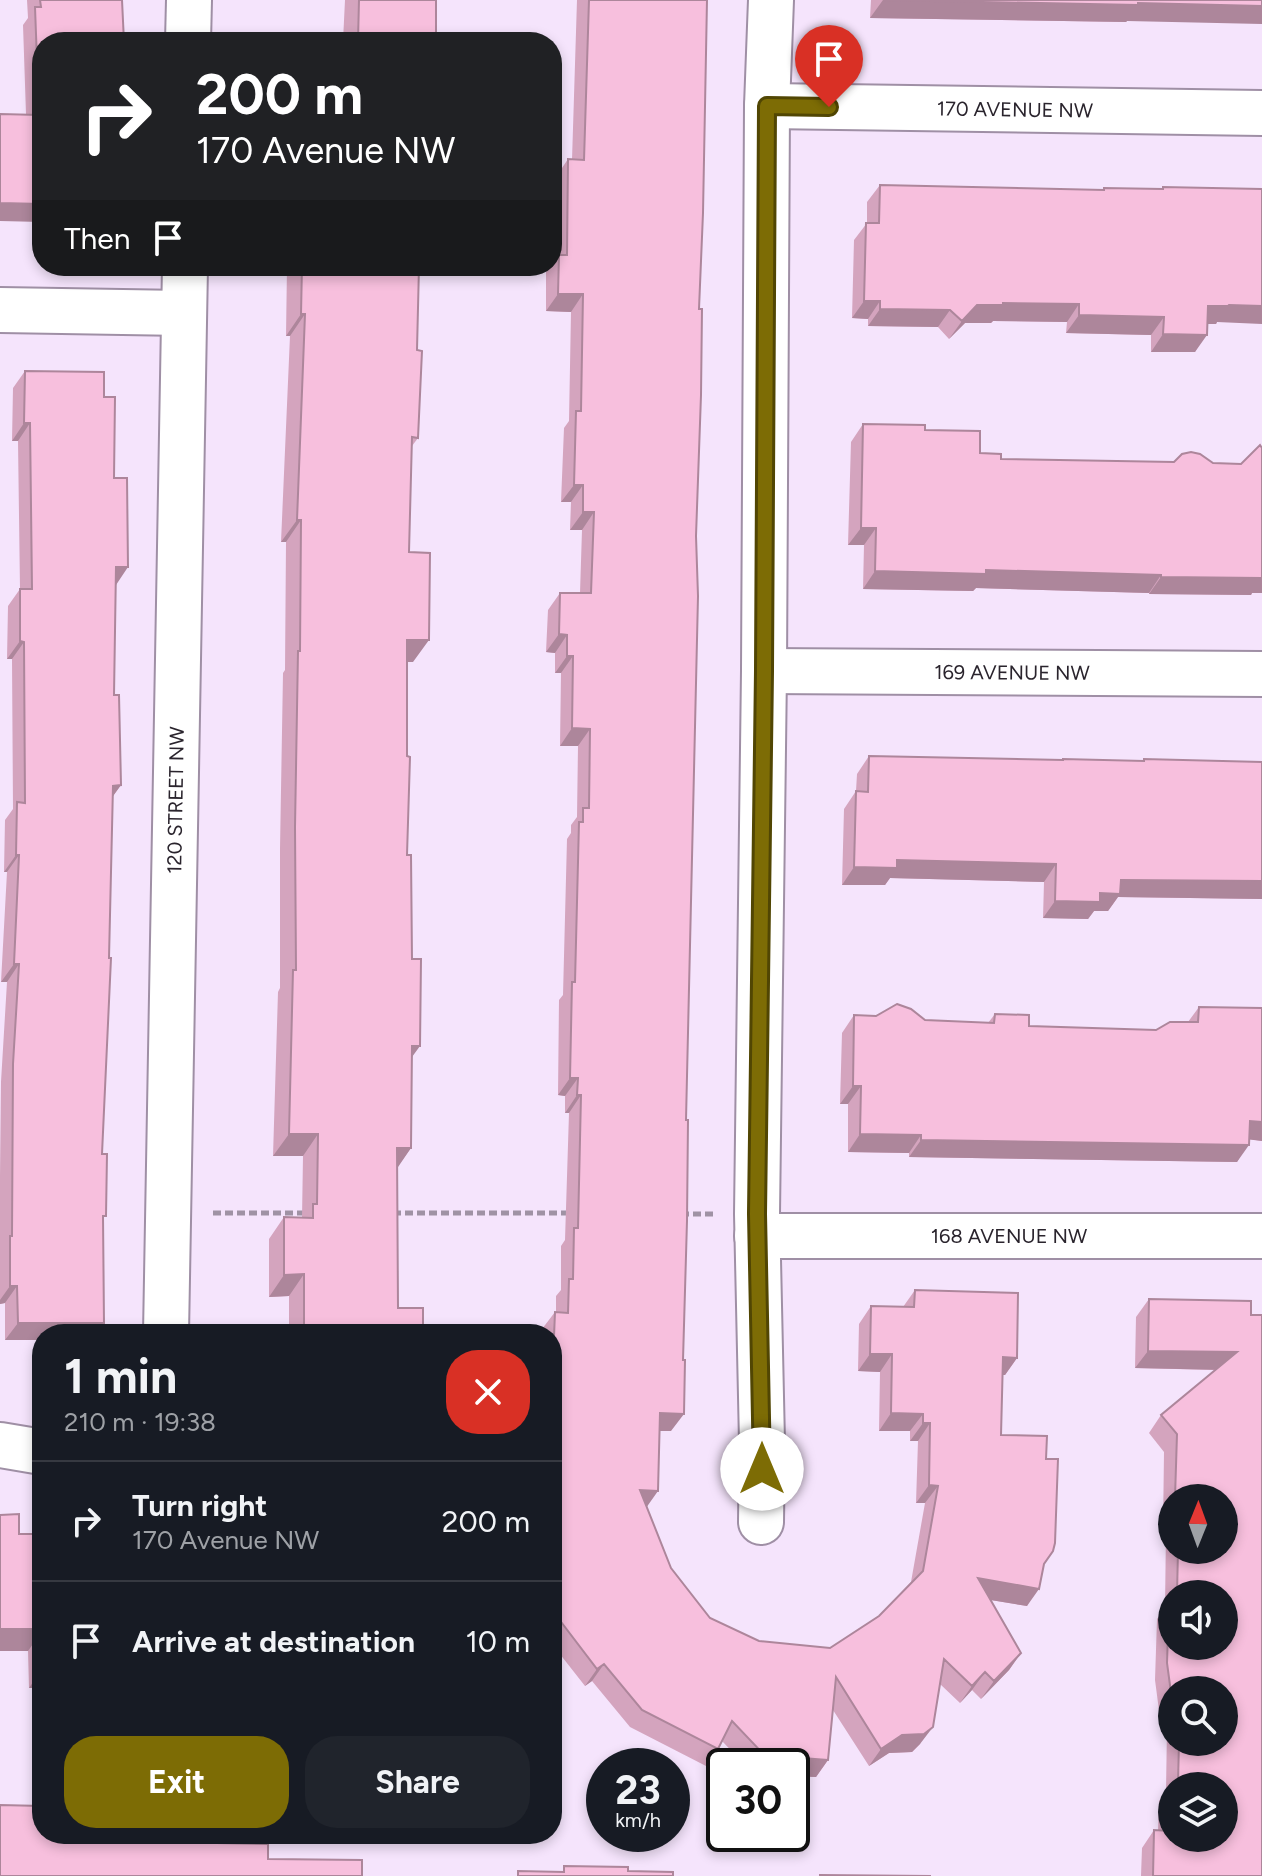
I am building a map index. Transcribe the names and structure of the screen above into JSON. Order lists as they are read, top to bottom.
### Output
{
  "streets": {
    "street": [
      "170 AVENUE NW",
      "169 AVENUE NW",
      "120 STREET NW",
      "168 AVENUE NW"
    ]
  },
  "north": "top",
  "page": {
    "turn": ["200 m", "170 Avenue NW"],
    "then": "Then",
    "heading": ["1 min", "210 m · 19:38"],
    "list": [
      {
        "name": "Turn right",
        "note": "170 Avenue NW",
        "value": "200 m"
      },
      {
        "name": "Arrive at destination",
        "value": "10 m"
      }
    ],
    "buttons": ["Exit", "Share"],
    "speed": "23 km/h",
    "limit": "30"
  }
}
